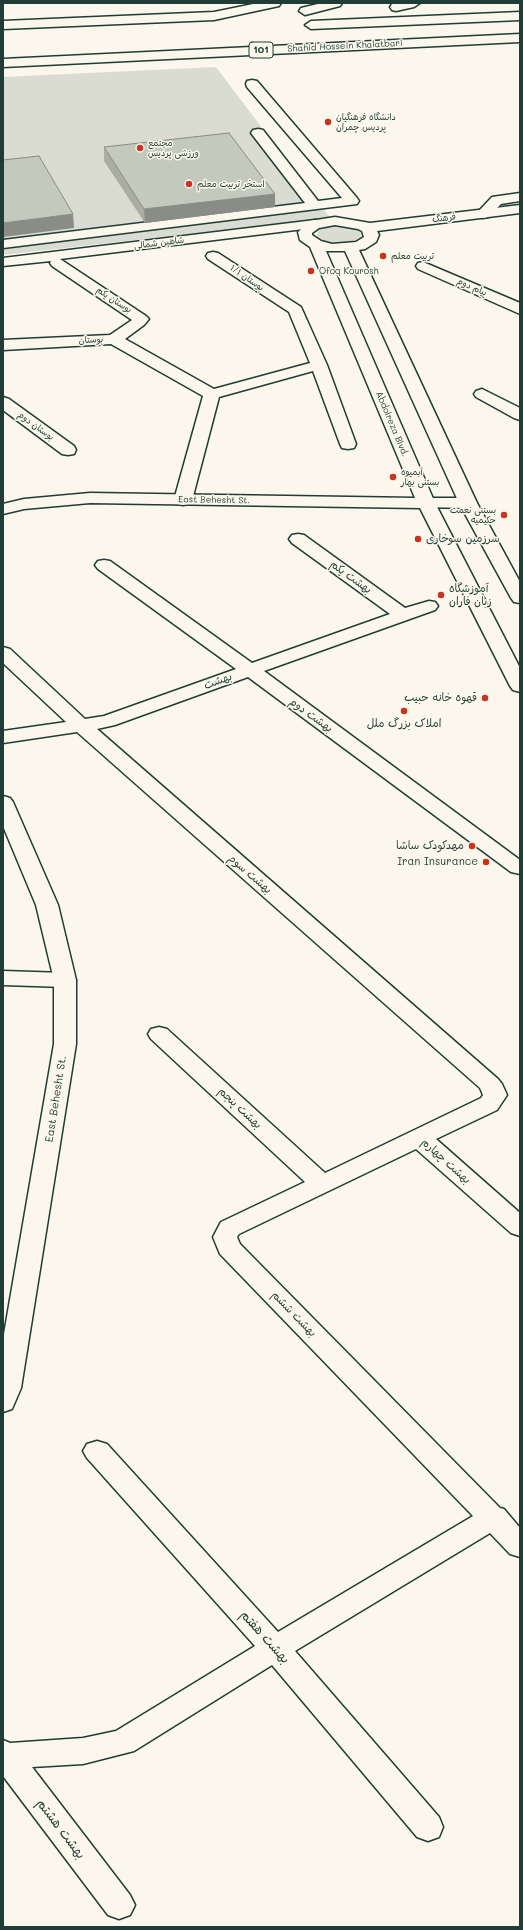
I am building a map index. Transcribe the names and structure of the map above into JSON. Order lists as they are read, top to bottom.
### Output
{
  "streets": {
    "main road": [
      "Shahid Hossein Khalatbari",
      "101",
      "فرهنگ",
      "شاهین شمالی",
      "بوستان ۱/۱",
      "پیام دوم",
      "بوستان یکم",
      "بوستان",
      "Abdolreza Blvd.",
      "بوستان دوم",
      "East Behesht St.",
      "بهشت یکم",
      "بهشت",
      "بهشت دوم",
      "بهشت سوم",
      "بهشت پنجم",
      "بهشت چهارم",
      "بهشت ششم",
      "بهشت هفتم",
      "بهشت هشتم"
    ]
  },
  "crossings": [
    ["شاهین شمالی", "Abdolreza Blvd."],
    ["بوستان یکم", "بوستان"],
    ["Abdolreza Blvd.", "East Behesht St."],
    ["بهشت یکم", "بهشت"],
    ["بهشت", "بهشت دوم"],
    ["بهشت", "بهشت سوم"],
    ["بهشت سوم", "بهشت چهارم"],
    ["بهشت پنجم", "بهشت ششم"],
    ["بهشت چهارم", "بهشت ششم"]
  ],
  "places": [
    "دانشگاه فرهنگیان پردیس چمران",
    "مجتمع ورزشی پردیس",
    "استخر تربیت معلم",
    "تربیت معلم",
    "Ofoq Kourosh",
    "آبمیوه بستنی بهار",
    "بستنی نعمت حکیمیه",
    "سرزمین سوخاری",
    "آموزشگاه زبان فاران",
    "قهوه خانه حبیب",
    "املاک بزرگ ملل",
    "مهدکودک ساشا",
    "Iran Insurance"
  ]
}
